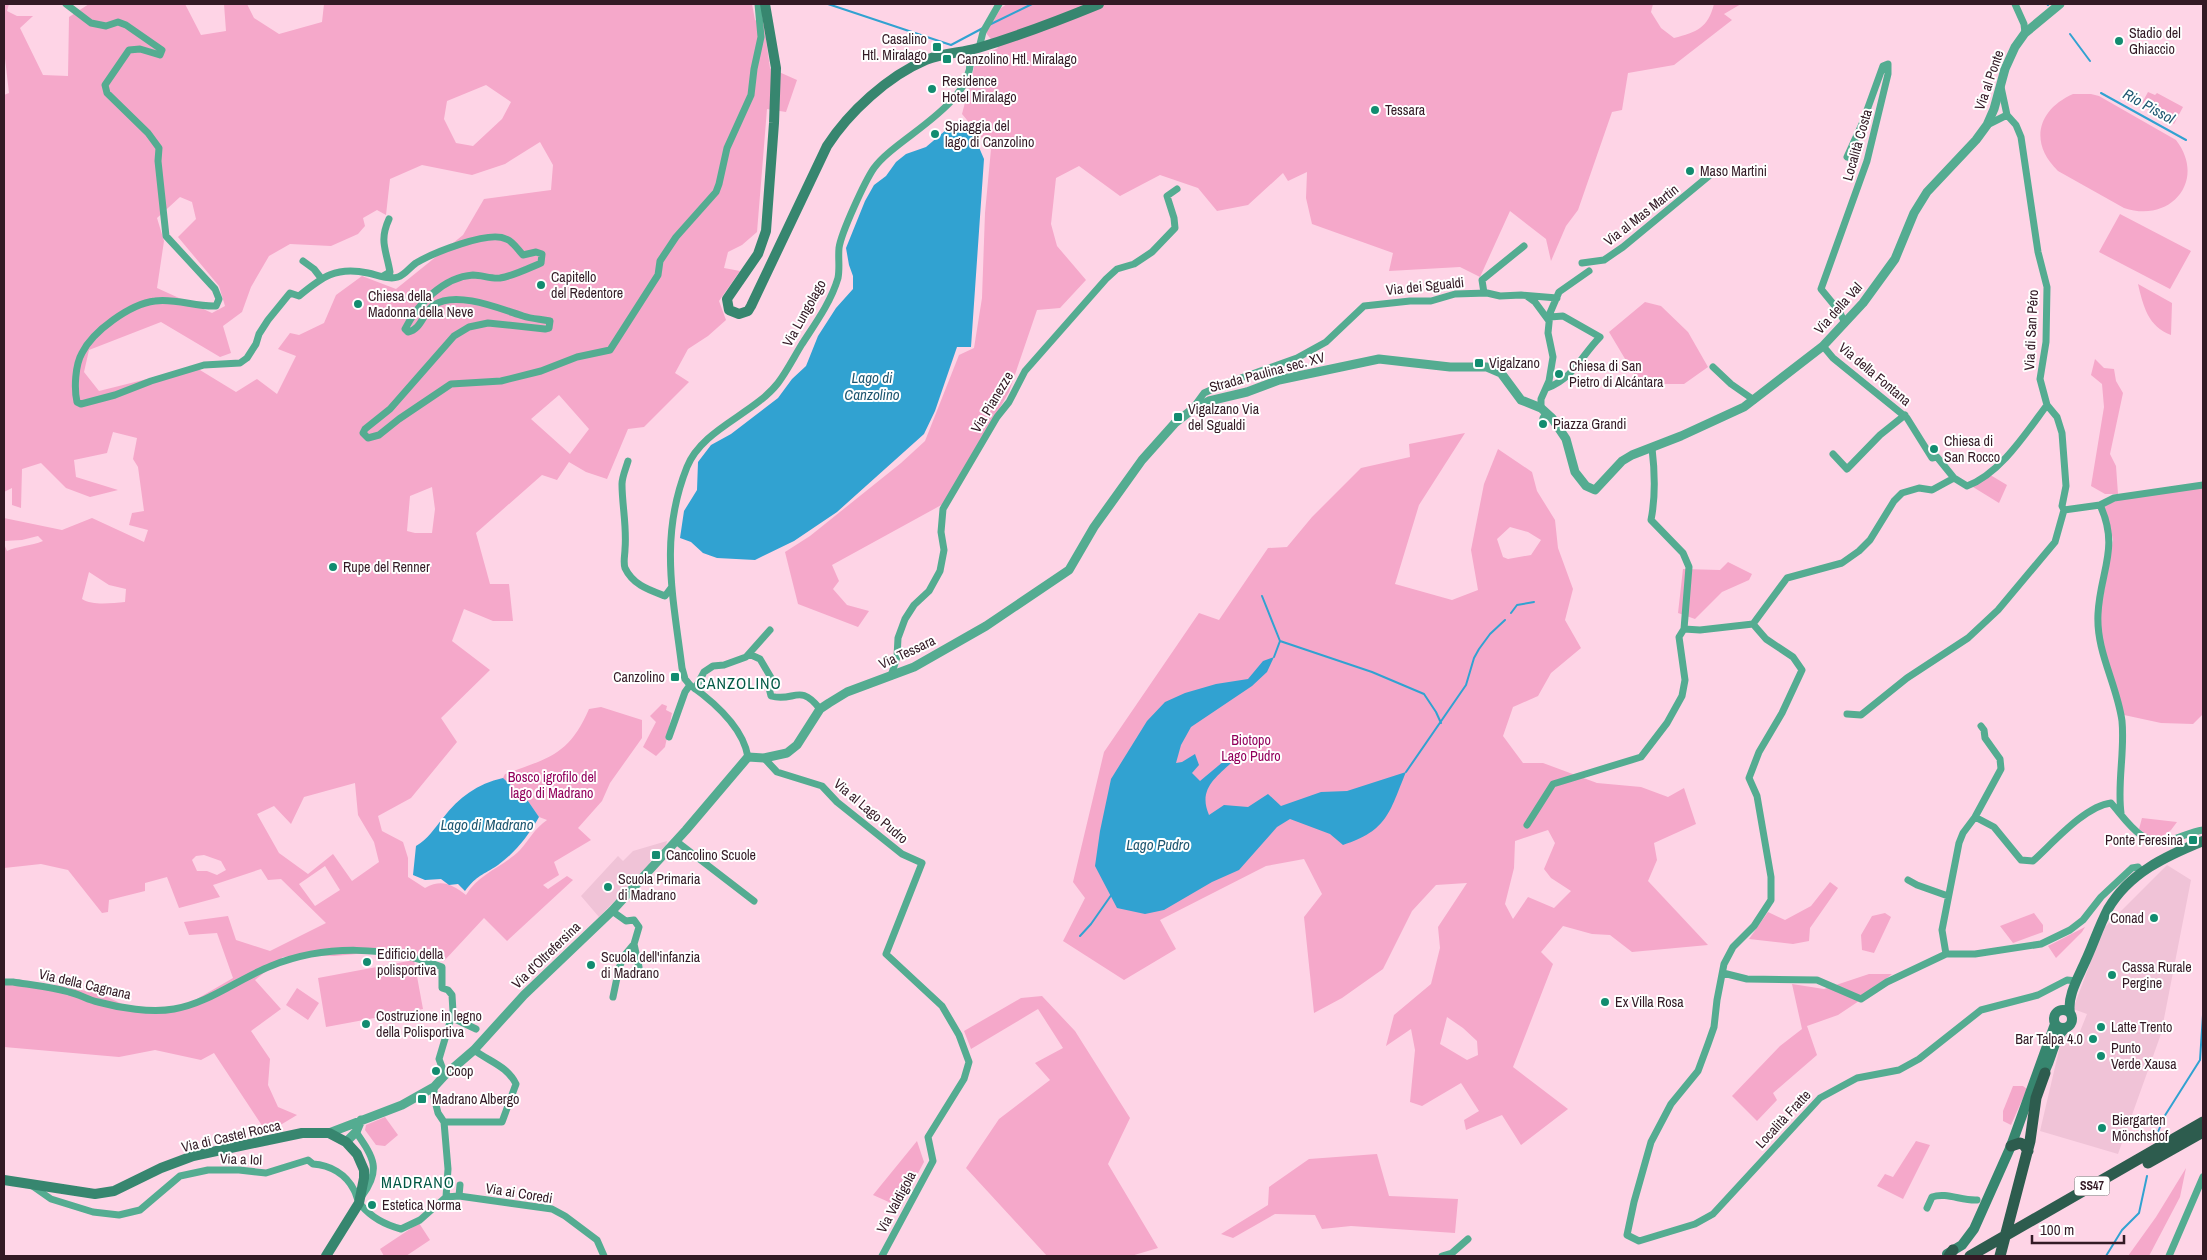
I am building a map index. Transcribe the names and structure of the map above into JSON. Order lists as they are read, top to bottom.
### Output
{
  "streets": {
    "highway": ["SS47"],
    "main road": ["Via di Castel Rocca"],
    "street": [
      "Via al Ponte",
      "Località Costa",
      "Via al Mas Martin",
      "Via dei Sgualdi",
      "Via della Val",
      "Via Lungolago",
      "Via di San Péro",
      "Strada Paulina sec. XV",
      "Via della Fontana",
      "Via Pianezze",
      "Via Tessara",
      "Via al Lago Pudro",
      "Via d'Oltrefersina",
      "Via della Cagnana",
      "Località Fratte",
      "Via a Iol",
      "Via ai Coredi",
      "Via Valdigola"
    ]
  },
  "crossings": [
    ["Via al Ponte", "Via della Val"],
    ["Via al Ponte", "Via di San Péro"],
    ["Località Costa", "Via della Val"],
    ["Via dei Sgualdi", "Strada Paulina sec. XV"],
    ["Via della Val", "Strada Paulina sec. XV"],
    ["Via della Val", "Via della Fontana"],
    ["Via di San Péro", "Via della Fontana"],
    ["Strada Paulina sec. XV", "Via Tessara"],
    ["Via Pianezze", "Via Tessara"],
    ["Via Tessara", "Via al Lago Pudro"],
    ["Via Tessara", "Via d'Oltrefersina"],
    ["Via al Lago Pudro", "Via Valdigola"],
    ["Via d'Oltrefersina", "Via di Castel Rocca"],
    ["Via di Castel Rocca", "Via a Iol"]
  ],
  "districts": ["CANZOLINO", "MADRANO"],
  "water": [
    "Rio Pissol",
    "Lago di Canzolino",
    "Lago di Madrano",
    "Lago Pudro"
  ],
  "parks": ["Biotopo Lago Pudro", "Bosco igrofilo del lago di Madrano"],
  "places": {
    "other": [
      "Stadio del Ghiaccio",
      "Residence Hotel Miralago",
      "Tessara",
      "Spiaggia del lago di Canzolino",
      "Maso Martini",
      "Capitello del Redentore",
      "Chiesa della Madonna della Neve",
      "Chiesa di San Pietro di Alcántara",
      "Piazza Grandi",
      "Chiesa di San Rocco",
      "Rupe del Renner",
      "Scuola Primaria di Madrano",
      "Conad",
      "Edificio della polisportiva",
      "Scuola dell'infanzia di Madrano",
      "Cassa Rurale Pergine",
      "Ex Villa Rosa",
      "Costruzione in legno della Polisportiva",
      "Latte Trento",
      "Bar Talpa 4.0",
      "Punto Verde Xausa",
      "Coop",
      "Biergarten Mönchshof",
      "Estetica Norma"
    ],
    "transit": [
      "Casalino Htl. Miralago",
      "Canzolino Htl. Miralago",
      "Vigalzano",
      "Vigalzano Via del Sgualdi",
      "Canzolino",
      "Ponte Feresina",
      "Cancolino Scuole",
      "Madrano Albergo"
    ]
  },
  "scale_bar": "100 m"
}
